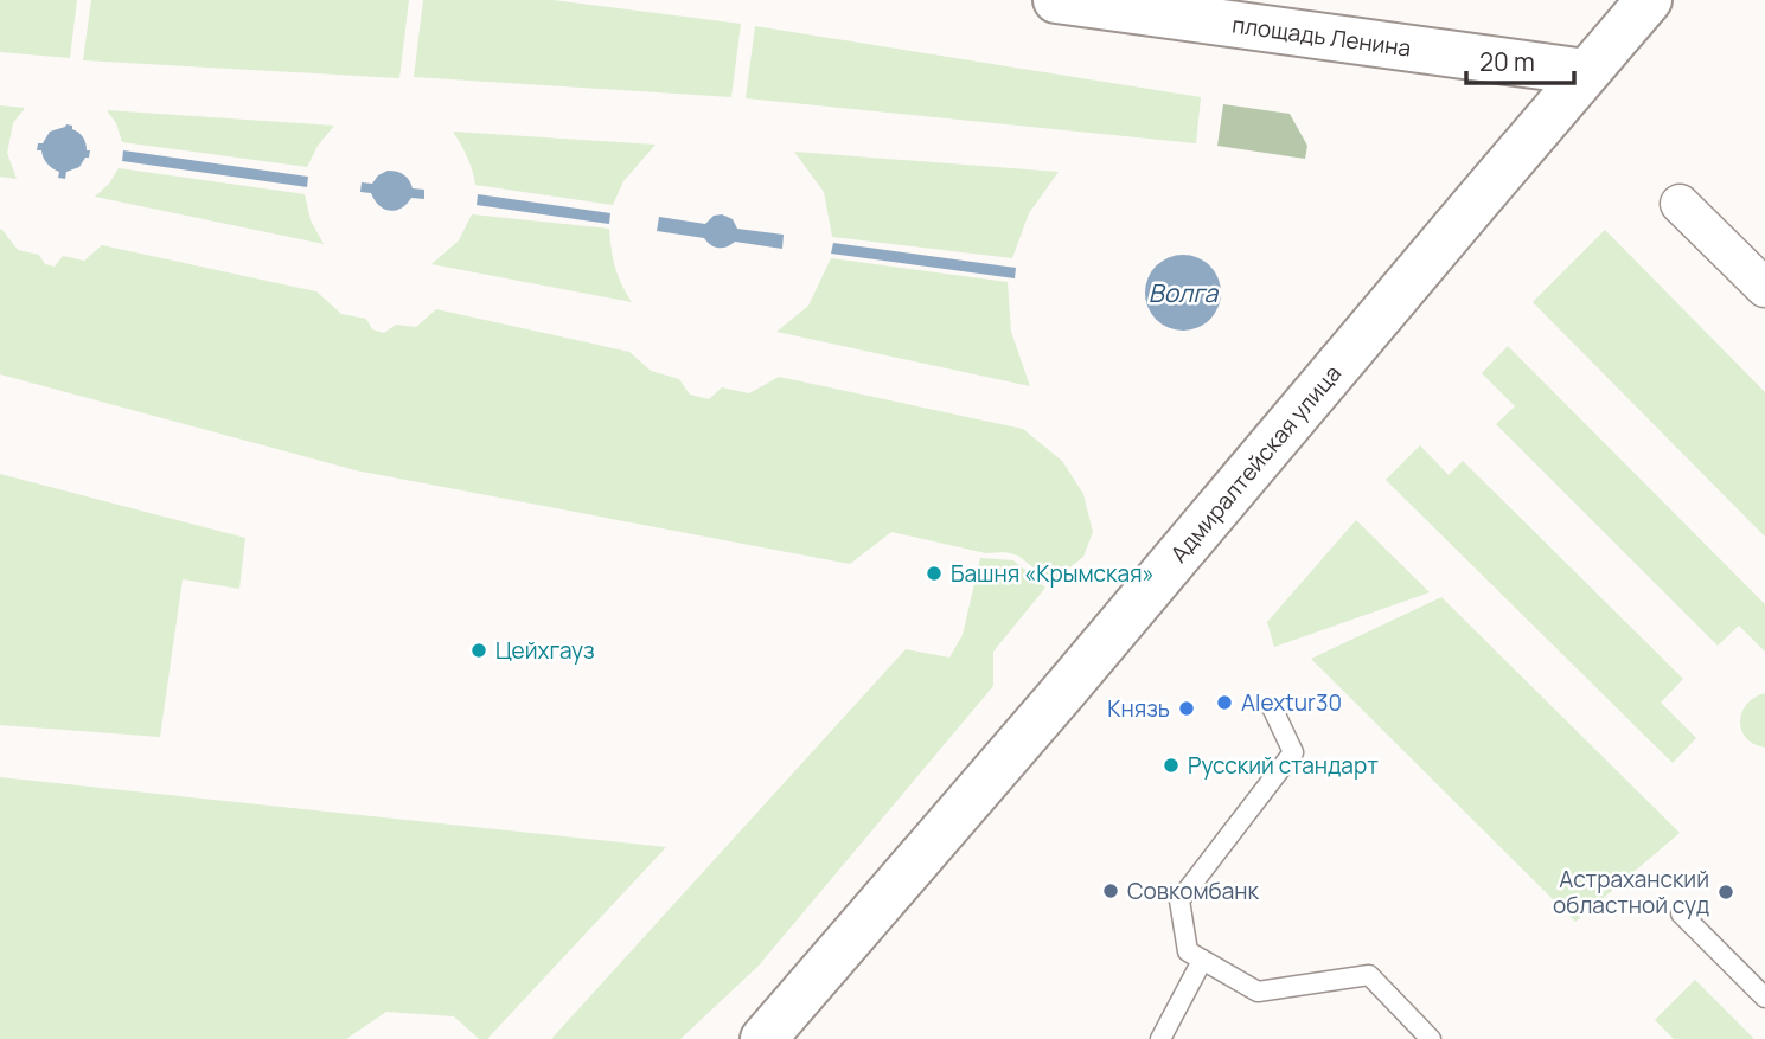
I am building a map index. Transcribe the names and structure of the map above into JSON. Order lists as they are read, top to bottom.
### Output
{
  "streets": {
    "main road": ["площадь Ленина", "Адмиралтейская улица"]
  },
  "crossings": [
    ["площадь Ленина", "Адмиралтейская улица"]
  ],
  "water": ["Волга"],
  "places": [
    "Башня «Крымская»",
    "Цейхгауз",
    "Alextur30",
    "Князь",
    "Русский стандарт",
    "Совкомбанк",
    "Астраханский областной суд"
  ],
  "scale_bar": "20 m"
}
